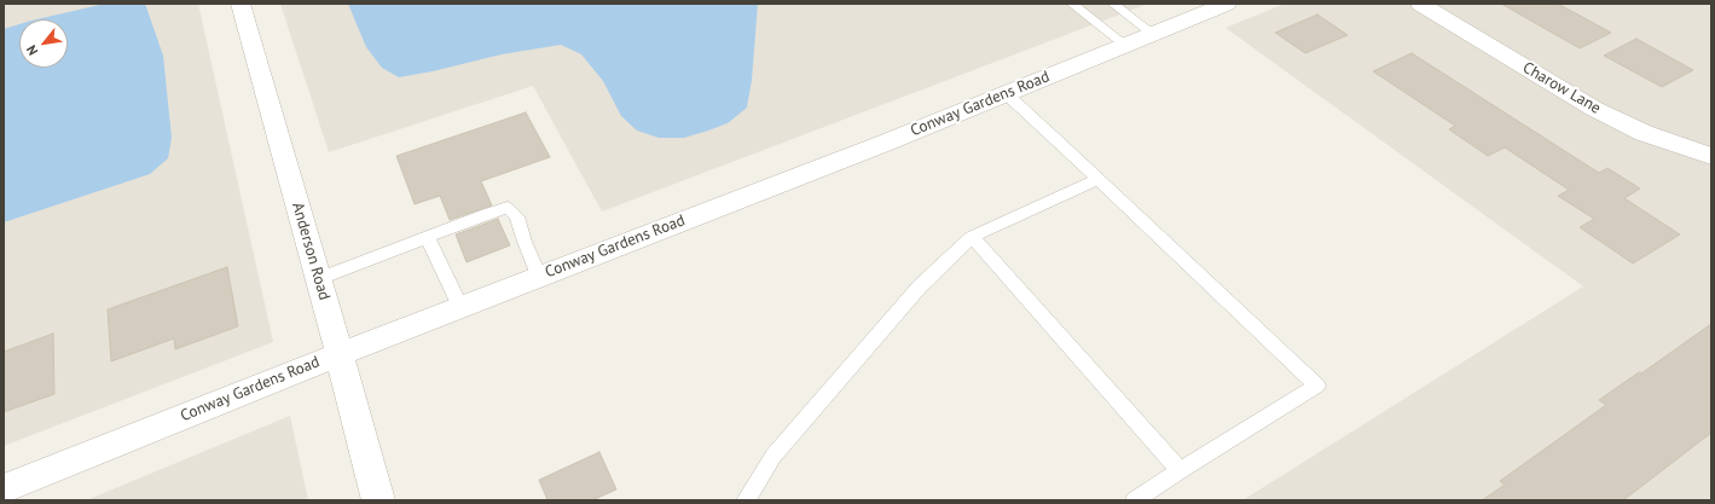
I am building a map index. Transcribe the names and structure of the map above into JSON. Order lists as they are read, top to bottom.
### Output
{
  "streets": {
    "street": ["Charow Lane", "Conway Gardens Road", "Anderson Road"]
  },
  "crossings": [
    ["Conway Gardens Road", "Anderson Road"]
  ],
  "north": "bottom left"
}
